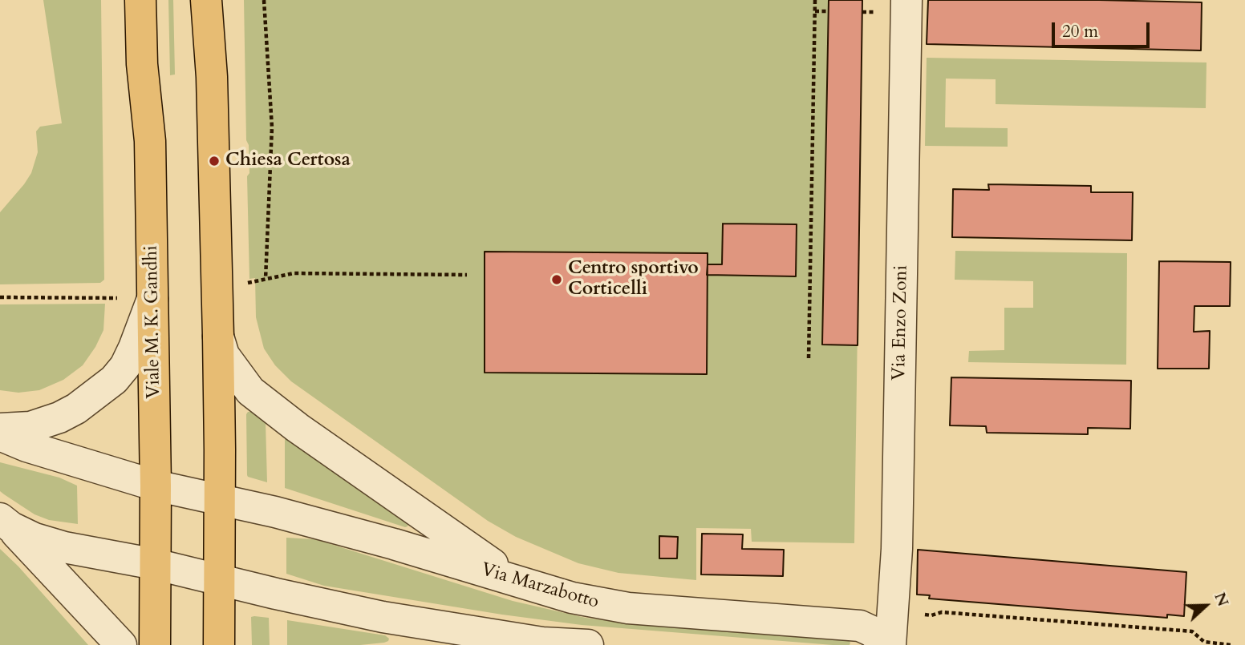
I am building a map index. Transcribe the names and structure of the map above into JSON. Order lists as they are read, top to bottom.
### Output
{
  "streets": {
    "main road": ["Viale M. K. Gandhi"],
    "street": ["Via Enzo Zoni", "Via Marzabotto"]
  },
  "crossings": [
    ["Viale M. K. Gandhi", "Via Marzabotto"],
    ["Via Enzo Zoni", "Via Marzabotto"]
  ],
  "places": ["Chiesa Certosa", "Centro sportivo Corticelli"],
  "scale_bar": "20 m",
  "north": "right"
}
